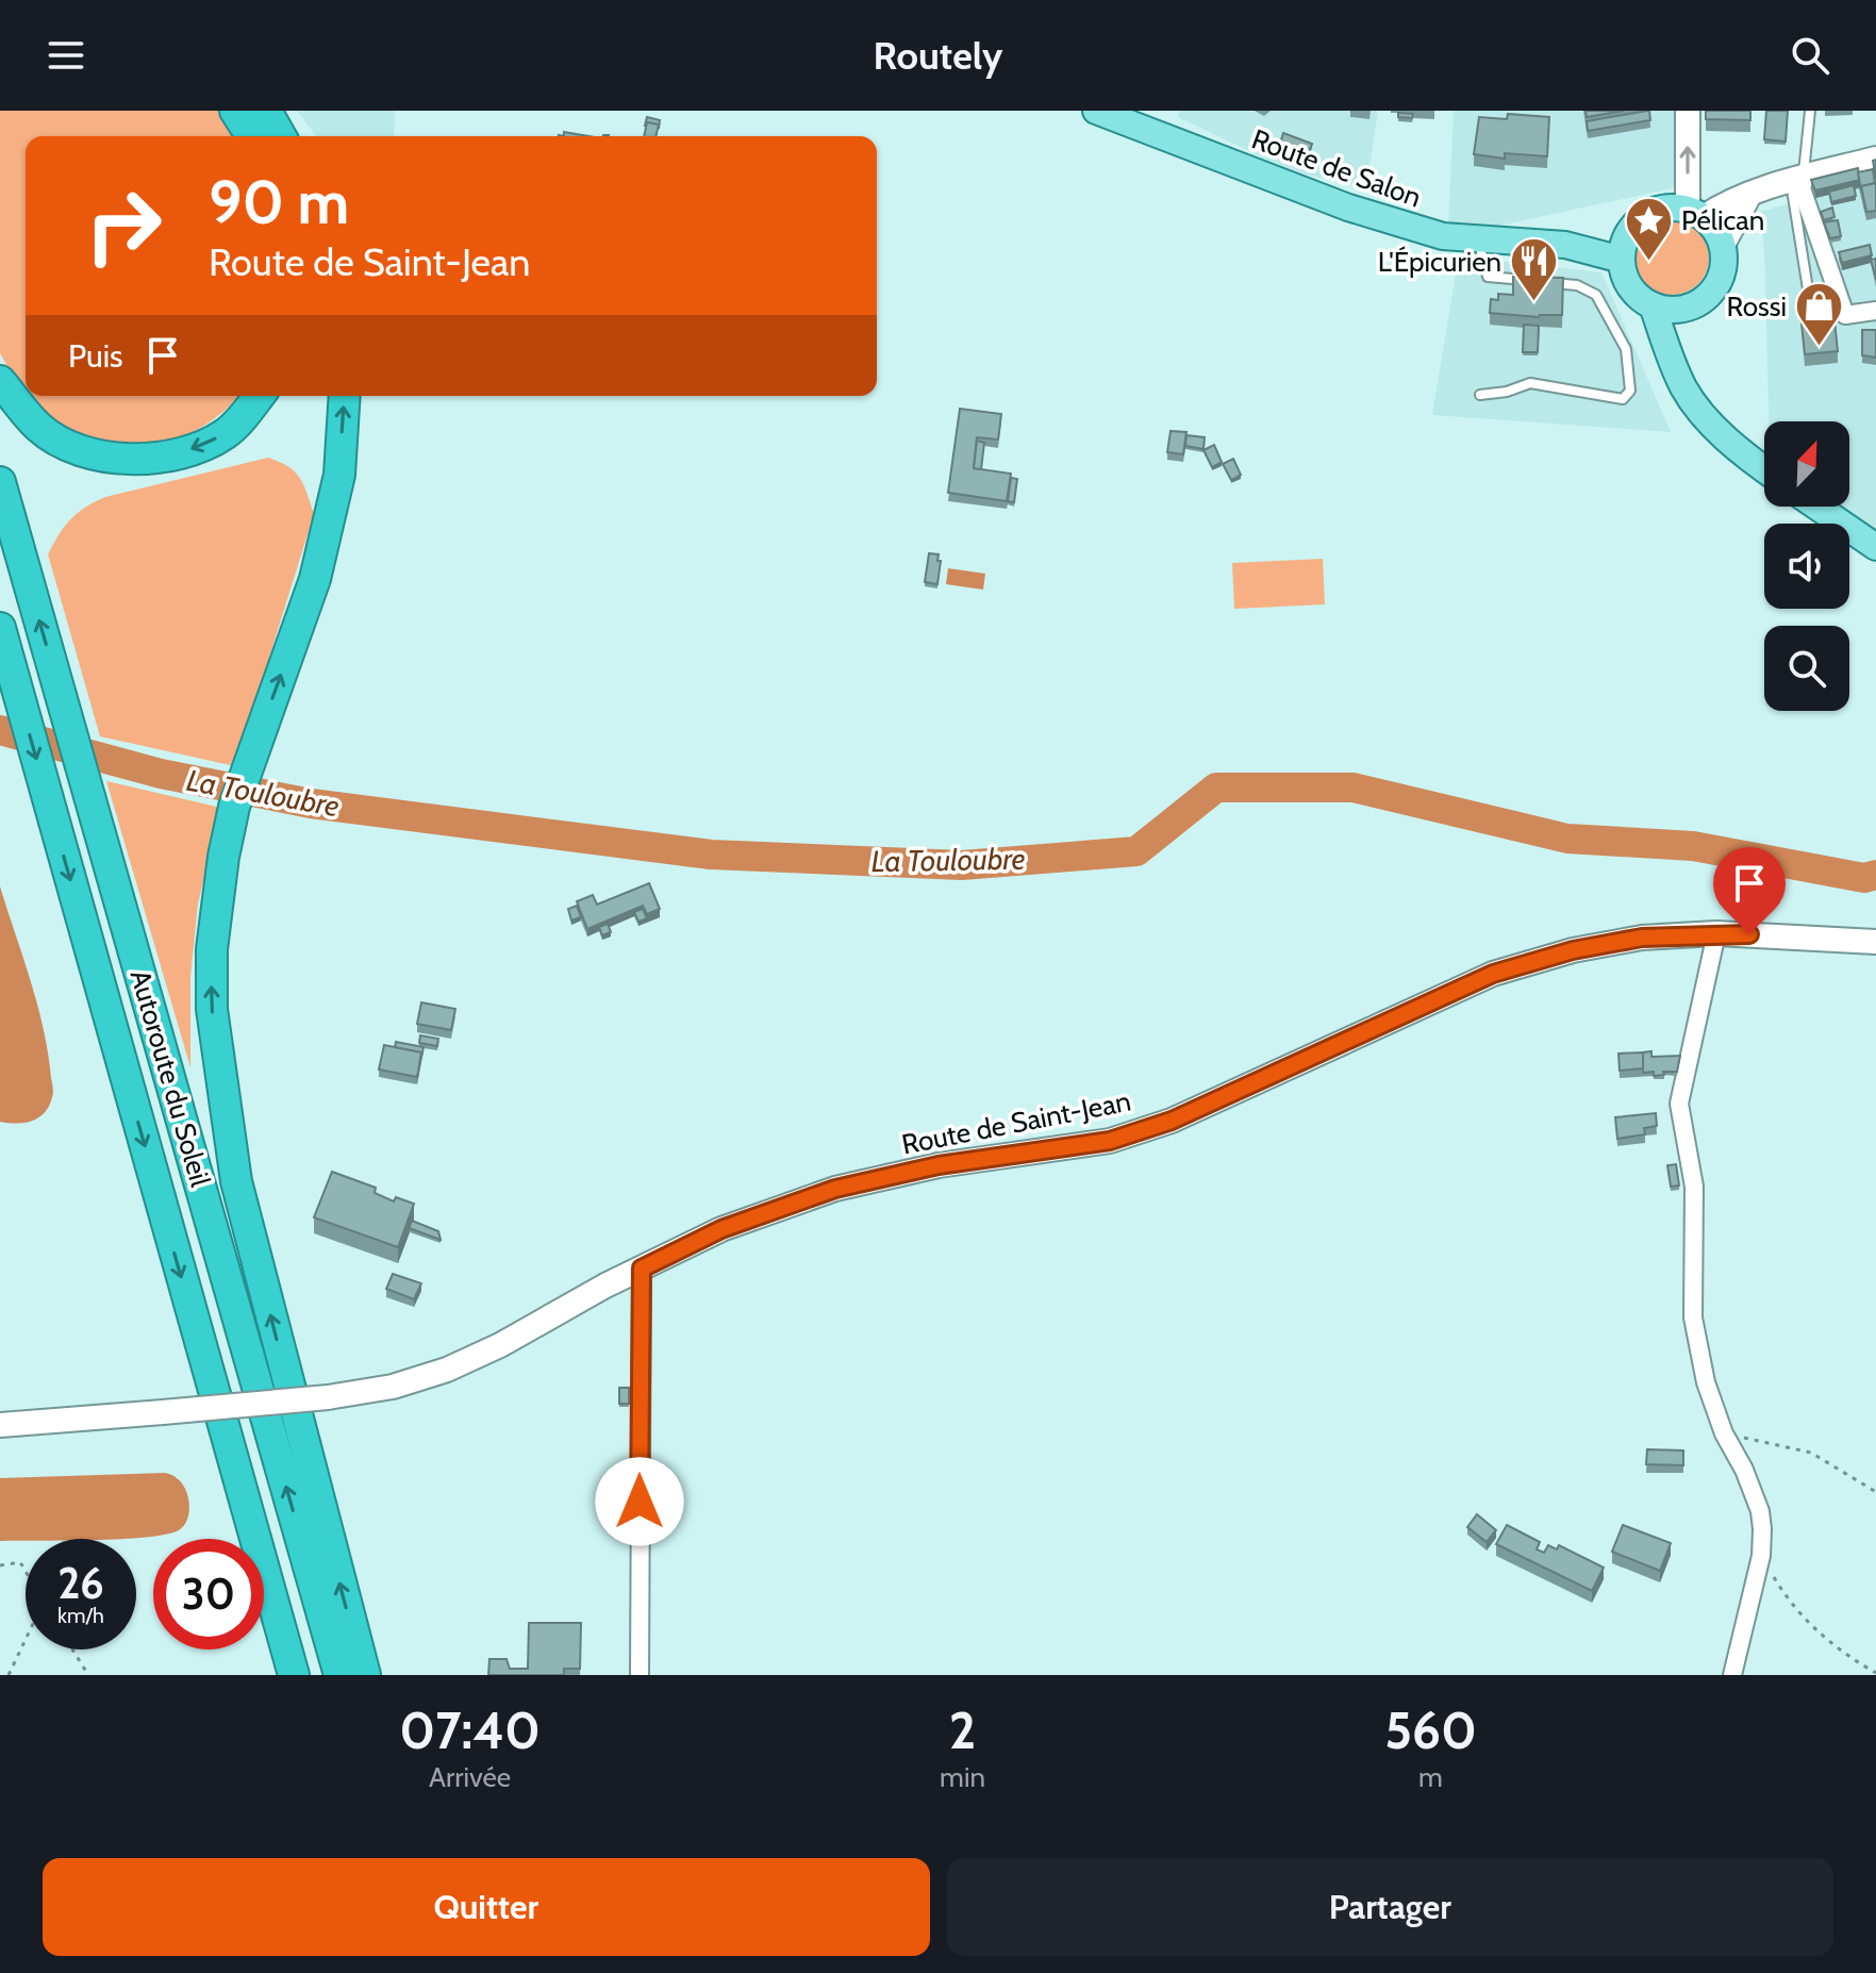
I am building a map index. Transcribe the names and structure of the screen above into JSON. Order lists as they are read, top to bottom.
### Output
{
  "streets": {
    "highway": ["Autoroute du Soleil"],
    "main road": ["Route de Salon"],
    "street": ["Route de Saint-Jean"]
  },
  "water": ["La Touloubre"],
  "places": {
    "place": ["Pélican"],
    "restaurant": ["L'Épicurien"],
    "shop": ["Rossi"]
  },
  "north": "top right",
  "page": {
    "header": "Routely",
    "turn": ["90 m", "Route de Saint-Jean"],
    "then": "Puis",
    "speed": "26 km/h",
    "limit": "30",
    "eta": [
      "07:40",
      "Arrivée",
      "2",
      "min",
      "560",
      "m"
    ],
    "buttons": ["Quitter", "Partager"]
  }
}
